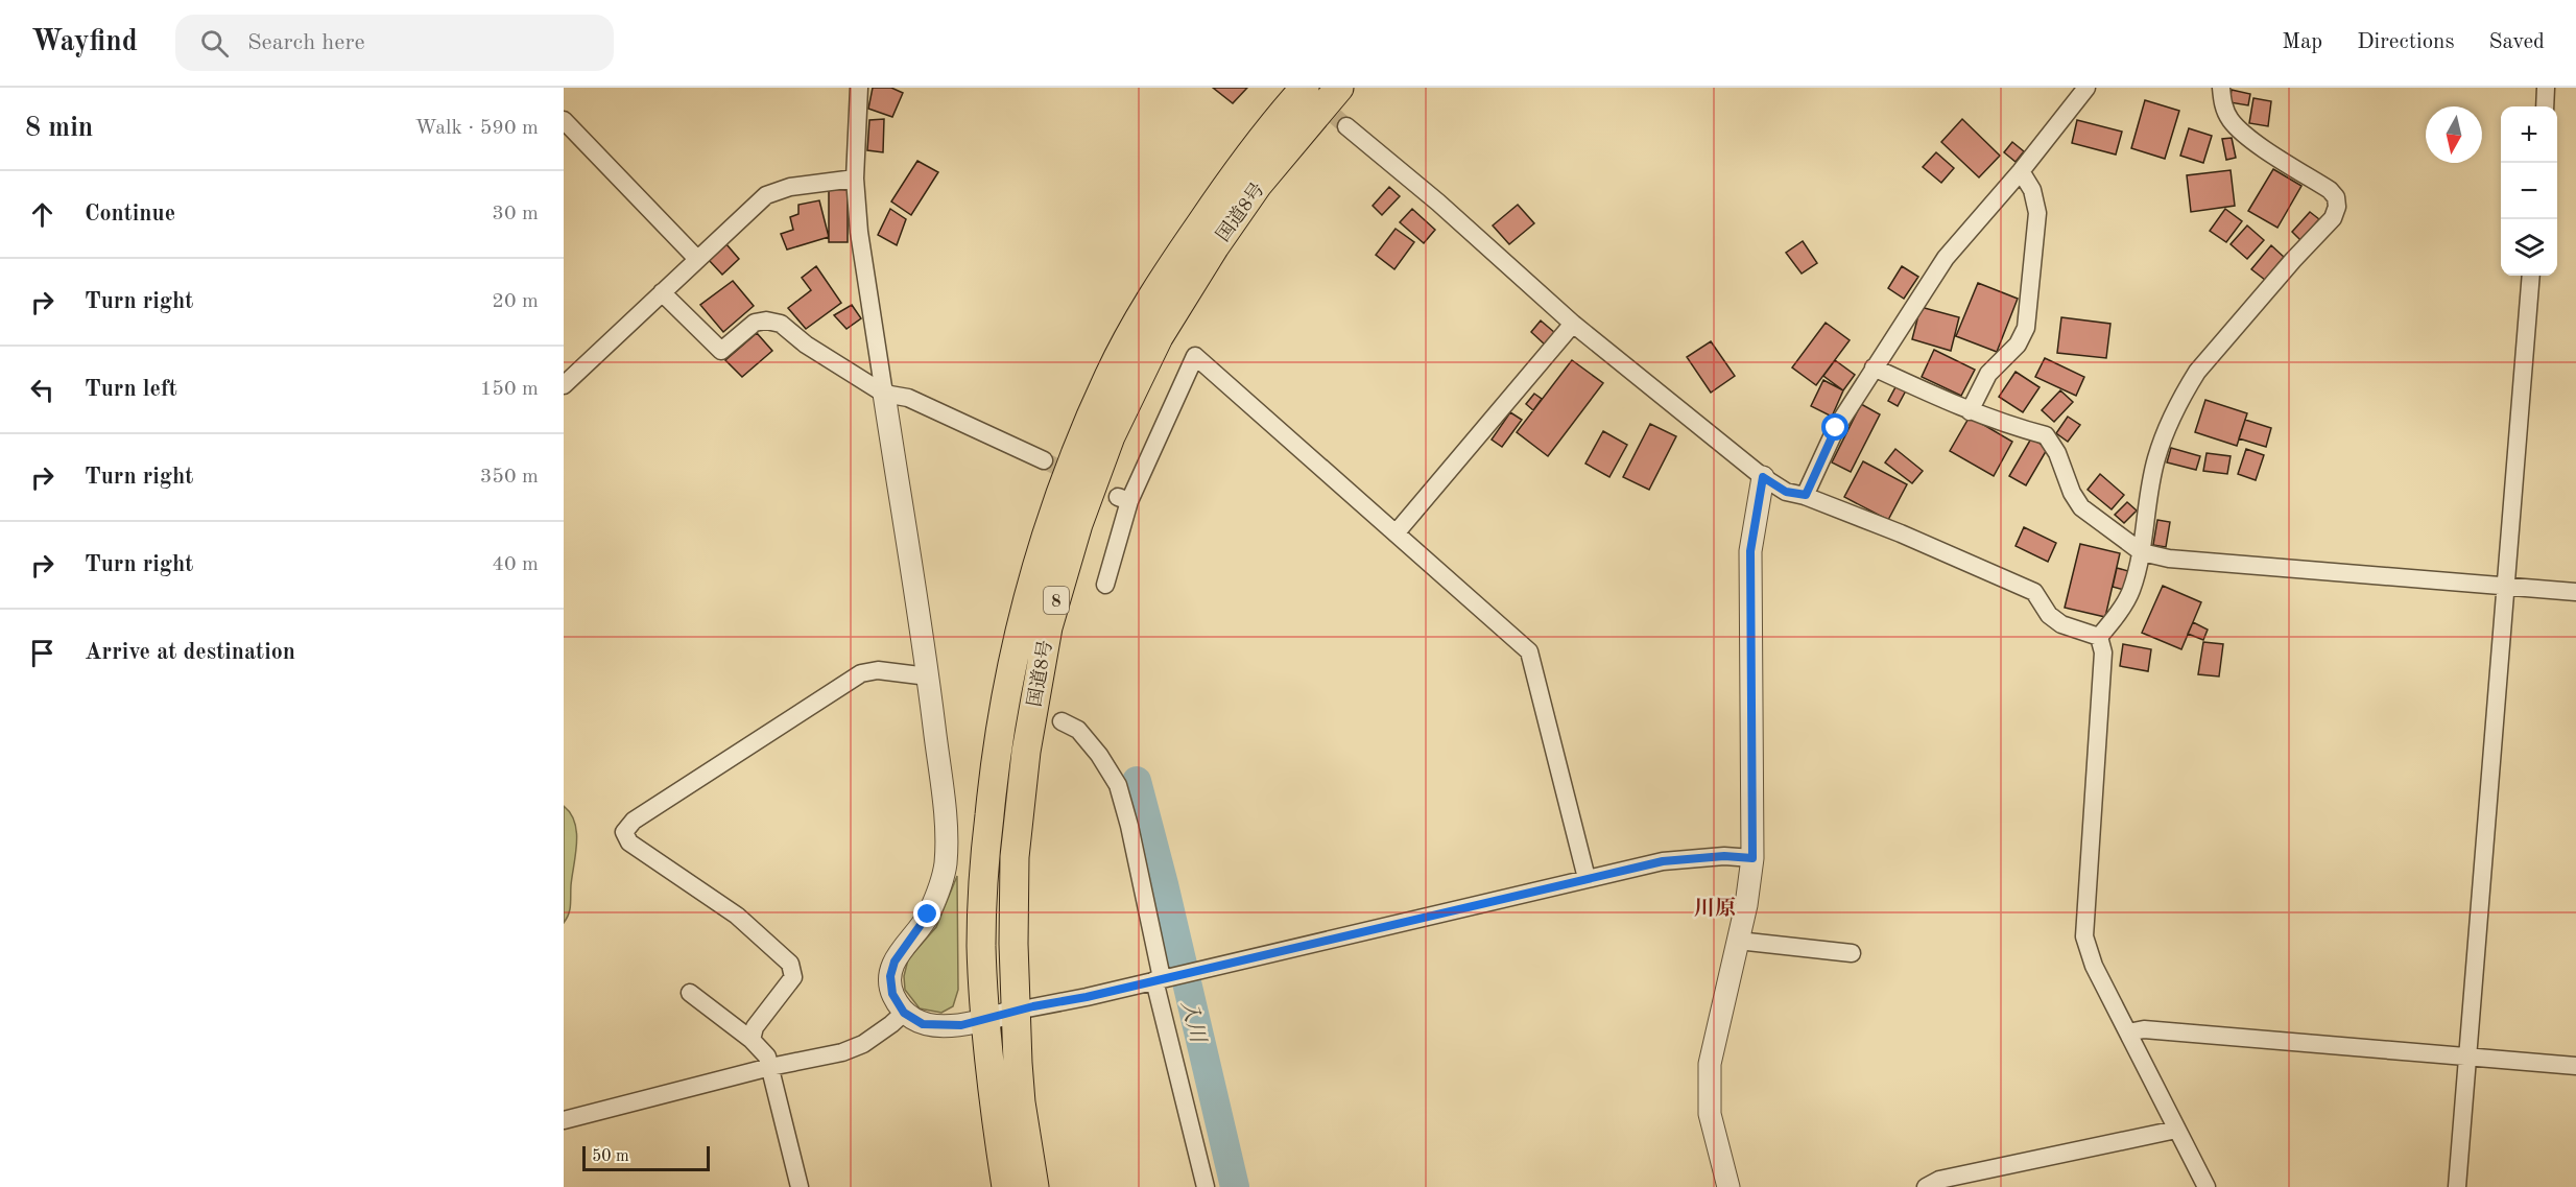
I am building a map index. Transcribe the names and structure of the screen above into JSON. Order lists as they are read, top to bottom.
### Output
{
  "streets": {
    "highway": ["国道8号", "8"]
  },
  "districts": ["川原"],
  "water": ["入川"],
  "scale_bar": "50 m",
  "north": "bottom",
  "page": {
    "header": "Wayfind",
    "search": "Search here",
    "nav": ["Map", "Directions", "Saved"],
    "heading": ["8 min", "Walk · 590 m"],
    "map_buttons": ["+", "−"],
    "list": [
      ["Continue", "30 m"],
      ["Turn right", "20 m"],
      ["Turn left", "150 m"],
      ["Turn right", "350 m"],
      ["Turn right", "40 m"],
      "Arrive at destination"
    ],
    "scale": "50 m"
  }
}
